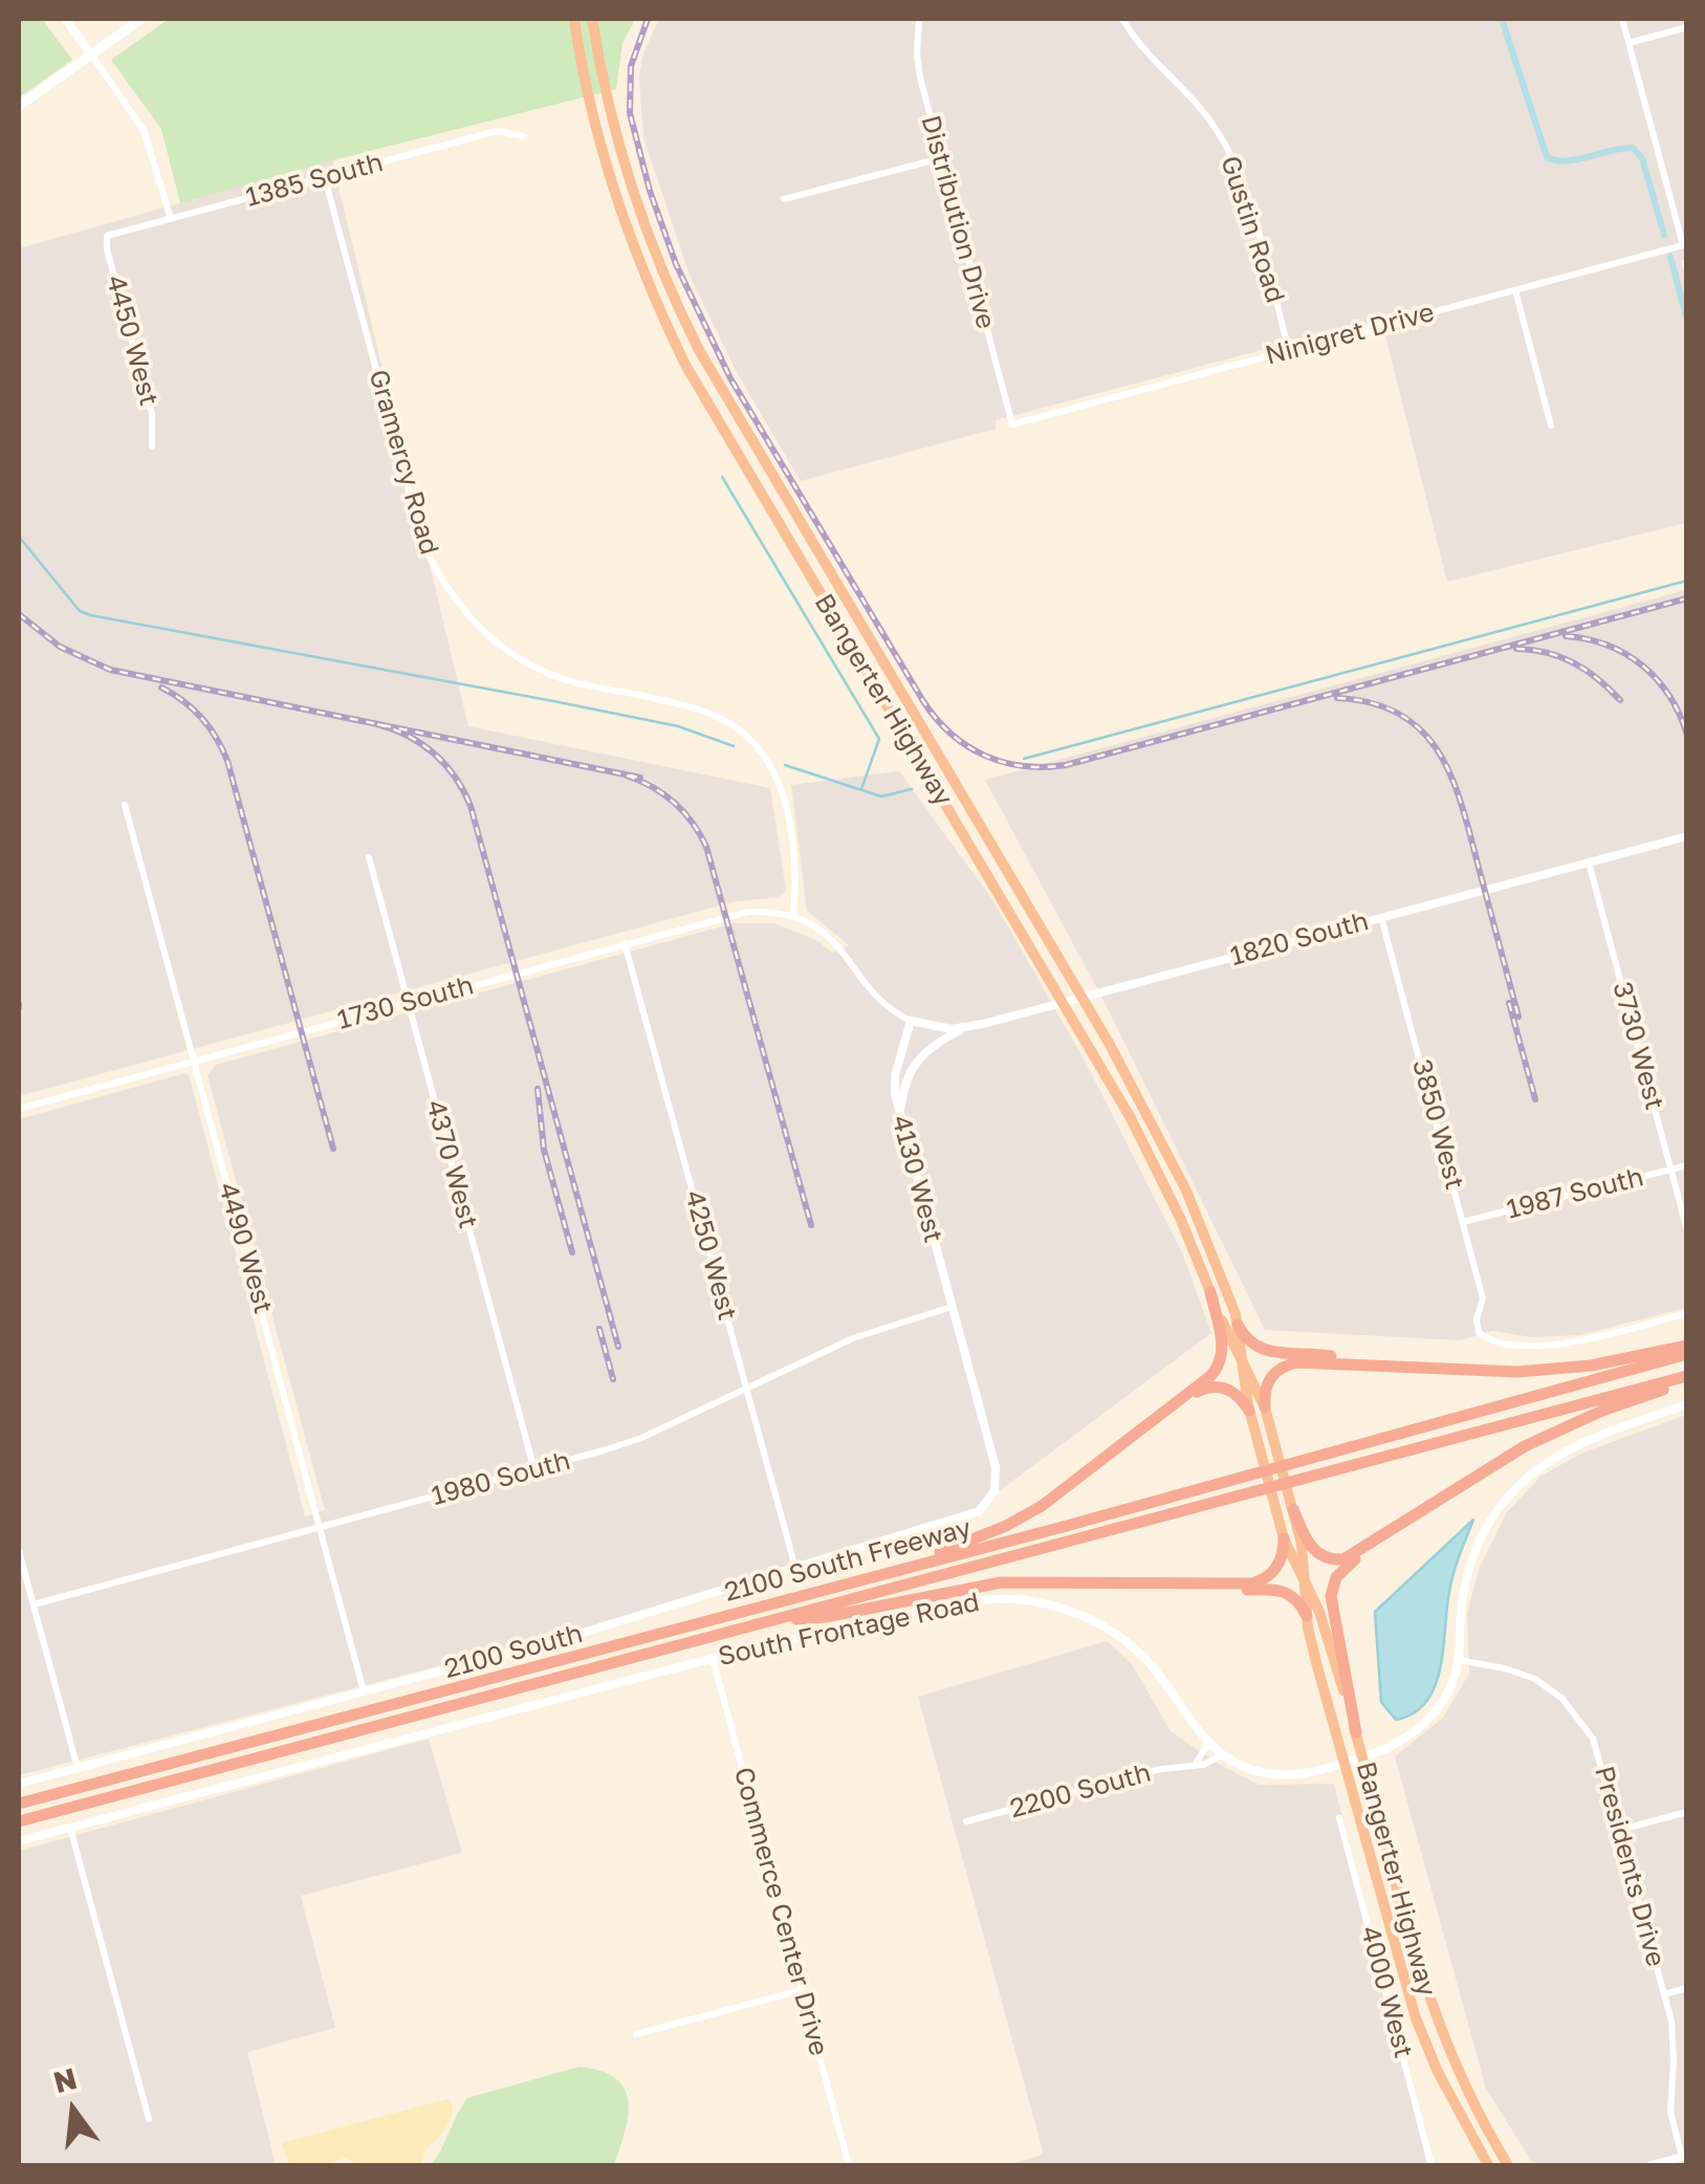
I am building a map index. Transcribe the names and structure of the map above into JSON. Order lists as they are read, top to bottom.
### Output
{
  "streets": {
    "highway": ["Bangerter Highway", "2100 South Freeway"],
    "street": [
      "1385 South",
      "Distribution Drive",
      "Gustin Road",
      "Ninigret Drive",
      "4450 West",
      "Gramercy Road",
      "1820 South",
      "1730 South",
      "3730 West",
      "3850 West",
      "4370 West",
      "4130 West",
      "1987 South",
      "4490 West",
      "4250 West",
      "1980 South",
      "South Frontage Road",
      "2100 South",
      "2200 South",
      "Presidents Drive",
      "Commerce Center Drive",
      "4000 West"
    ]
  },
  "crossings": [
    ["1385 South", "4450 West"],
    ["1385 South", "Gramercy Road"],
    ["Distribution Drive", "Ninigret Drive"],
    ["Gustin Road", "Ninigret Drive"],
    ["Gramercy Road", "1730 South"],
    ["Bangerter Highway", "1820 South"],
    ["Bangerter Highway", "South Frontage Road"],
    ["1820 South", "3730 West"],
    ["1820 South", "3850 West"],
    ["1820 South", "4130 West"],
    ["1730 South", "4370 West"],
    ["1730 South", "4490 West"],
    ["1730 South", "4250 West"],
    ["3730 West", "1987 South"],
    ["3850 West", "1987 South"],
    ["4370 West", "1980 South"],
    ["4130 West", "1980 South"],
    ["4130 West", "2100 South"],
    ["4490 West", "1980 South"],
    ["4490 West", "2100 South"],
    ["4250 West", "1980 South"],
    ["4250 West", "2100 South"],
    ["South Frontage Road", "2200 South"],
    ["South Frontage Road", "Presidents Drive"],
    ["South Frontage Road", "Commerce Center Drive"]
  ],
  "north": "top"
}
